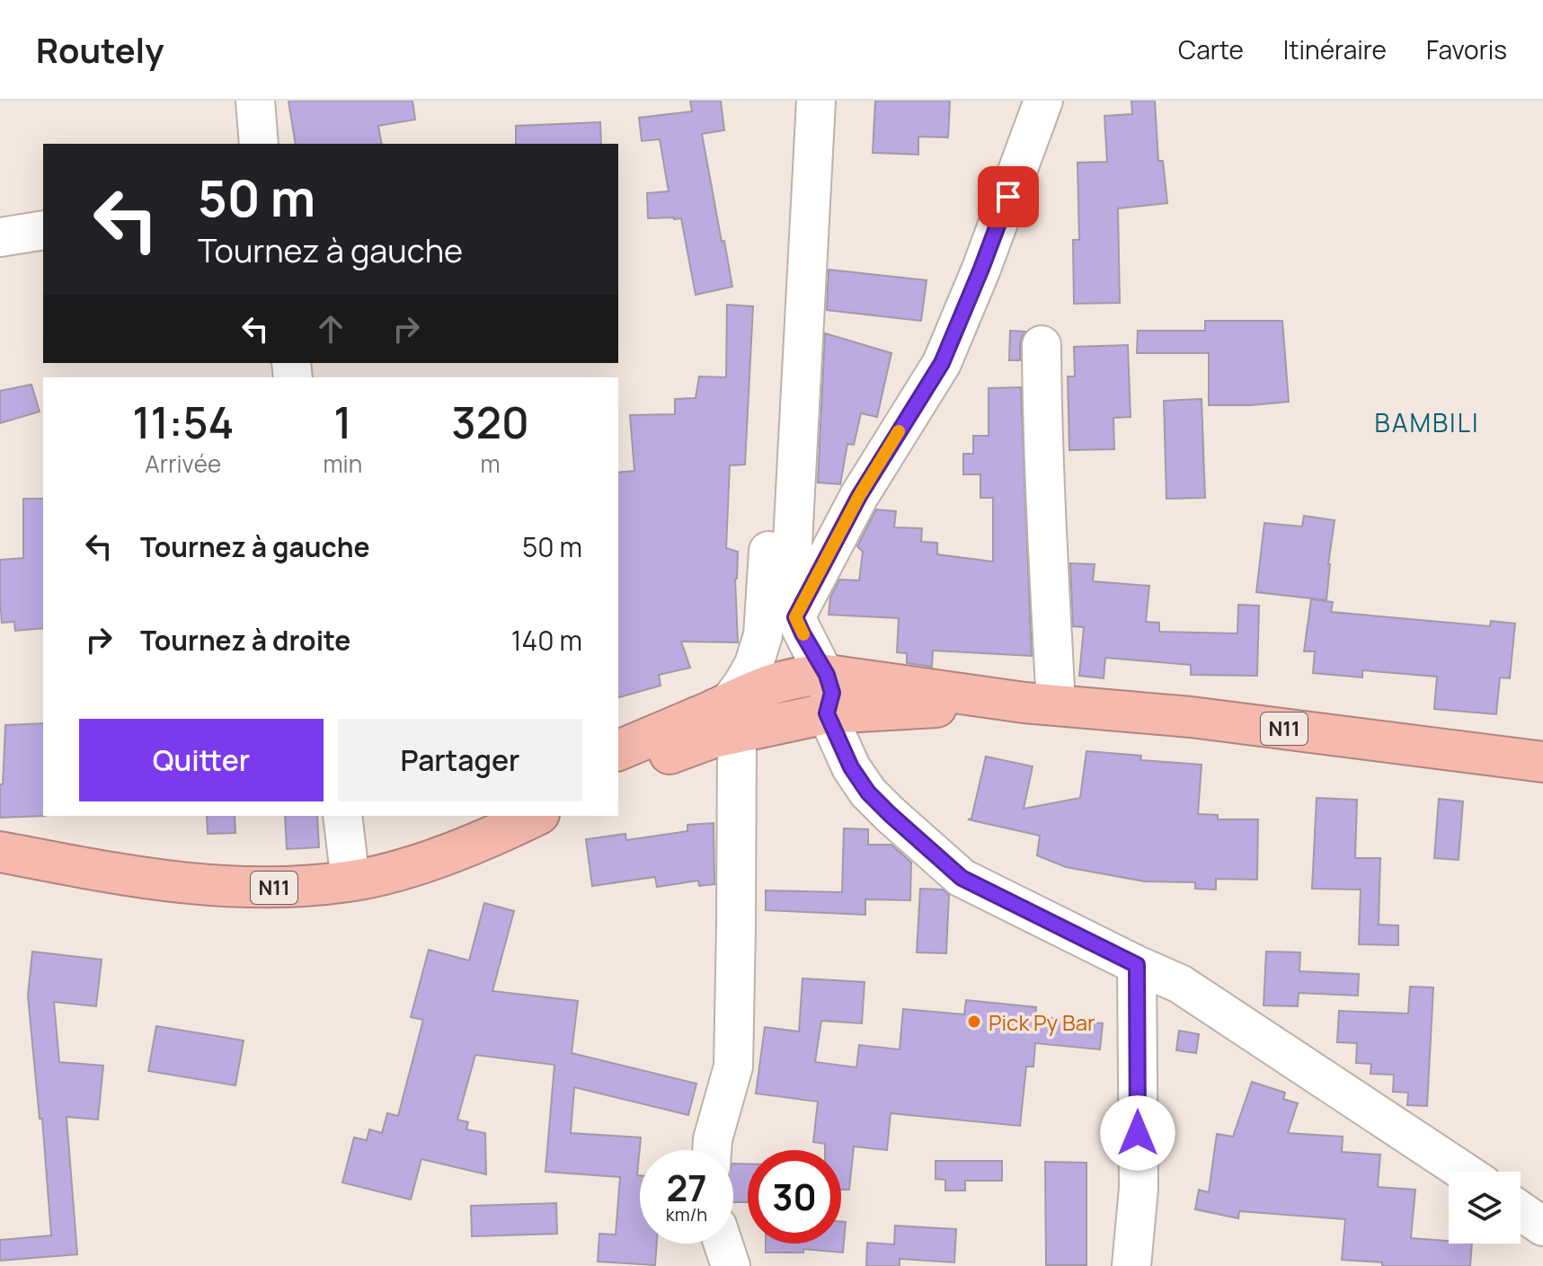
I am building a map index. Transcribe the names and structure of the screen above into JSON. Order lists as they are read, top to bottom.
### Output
{
  "streets": {
    "highway": ["N11"]
  },
  "districts": ["BAMBILI"],
  "places": ["Pick Py Bar"],
  "page": {
    "header": "Routely",
    "nav": ["Carte", "Itinéraire", "Favoris"],
    "turn": ["50 m", "Tournez à gauche"],
    "eta": [
      "11:54",
      "Arrivée",
      "1",
      "min",
      "320",
      "m"
    ],
    "list": [
      {
        "name": "Tournez à gauche",
        "value": "50 m"
      },
      {
        "name": "Tournez à droite",
        "value": "140 m"
      }
    ],
    "buttons": ["Quitter", "Partager"],
    "speed": "27 km/h",
    "limit": "30"
  }
}
